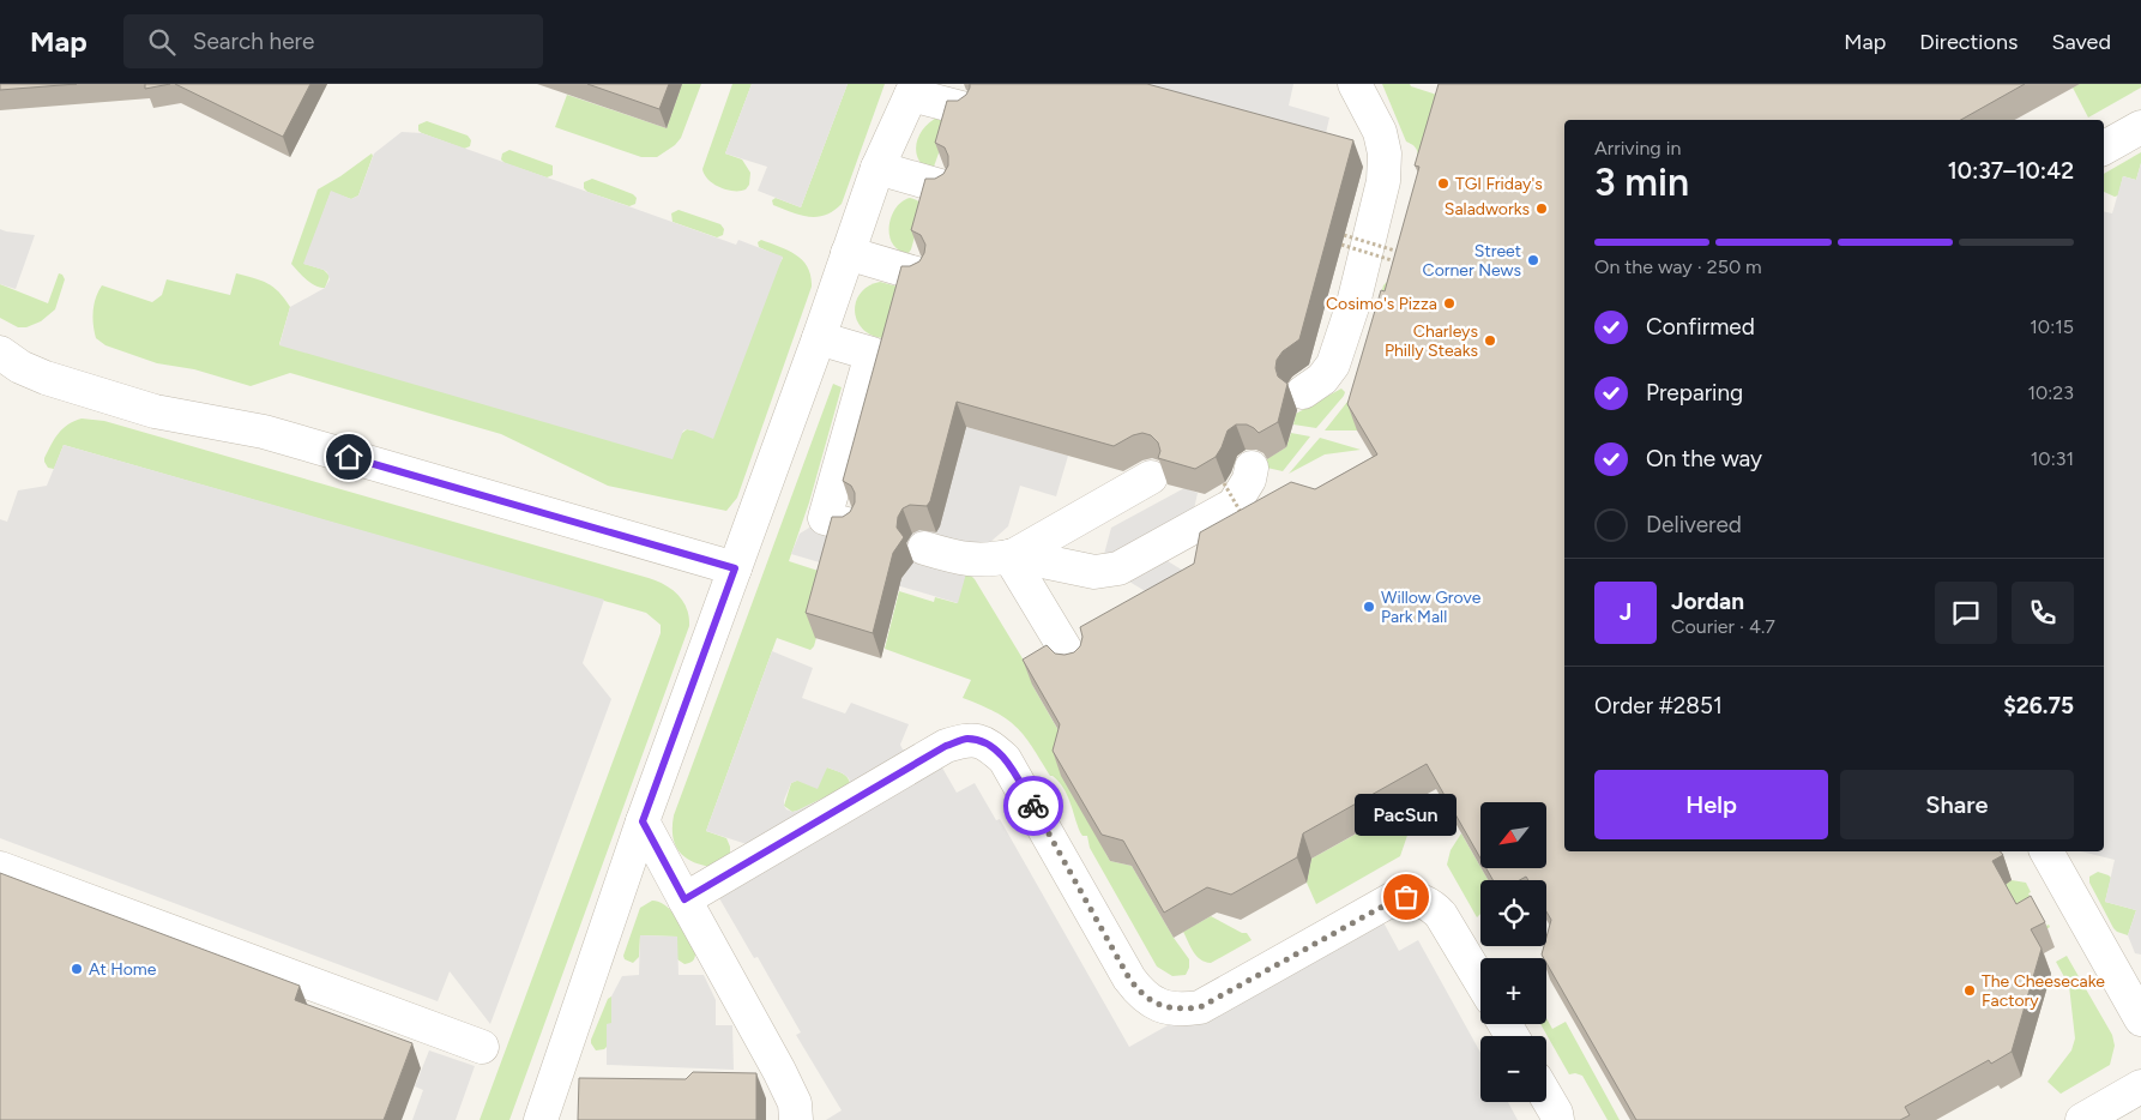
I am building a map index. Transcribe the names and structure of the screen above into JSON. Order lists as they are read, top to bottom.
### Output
{
  "places": [
    "TGI Friday's",
    "Saladworks",
    "Street Corner News",
    "Cosimo's Pizza",
    "Charleys Philly Steaks",
    "Willow Grove Park Mall",
    "PacSun",
    "At Home",
    "The Cheesecake Factory"
  ],
  "north": "bottom left",
  "page": {
    "header": "Map",
    "search": "Search here",
    "nav": ["Map", "Directions", "Saved"],
    "heading": ["3 min", "Arriving in", "10:37–10:42"],
    "panel": [
      "Jordan",
      "Courier · 4.7",
      "Order #2851",
      "$26.75"
    ],
    "bar": "On the way · 250 m",
    "list": [
      ["Confirmed", "10:15"],
      ["Preparing", "10:23"],
      ["On the way", "10:31"],
      "Delivered"
    ],
    "round": "J",
    "buttons": ["Help", "Share"],
    "bubble": "PacSun",
    "map_buttons": ["+", "−"]
  }
}
